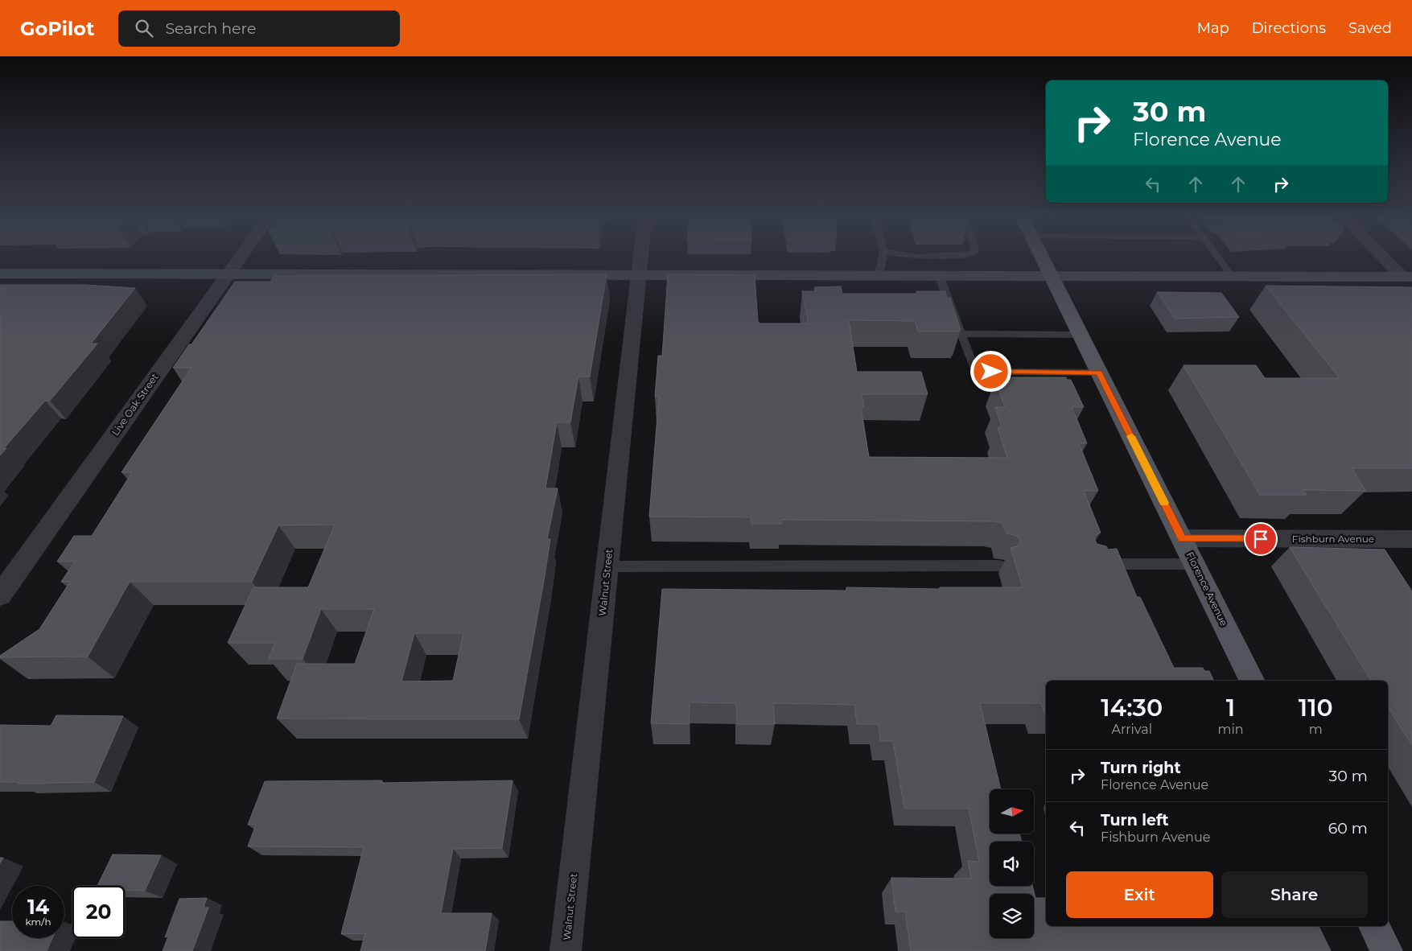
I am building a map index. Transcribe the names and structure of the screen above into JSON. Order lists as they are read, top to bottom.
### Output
{
  "streets": {
    "main road": ["Florence Avenue"],
    "street": ["Live Oak Street", "Fishburn Avenue", "Walnut Street"]
  },
  "crossings": [
    ["Fishburn Avenue", "Florence Avenue"]
  ],
  "north": "right",
  "page": {
    "header": "GoPilot",
    "search": "Search here",
    "nav": ["Map", "Directions", "Saved"],
    "turn": ["30 m", "Florence Avenue"],
    "eta": [
      "14:30",
      "Arrival",
      "1",
      "min",
      "110",
      "m"
    ],
    "list": [
      {
        "name": "Turn right",
        "note": "Florence Avenue",
        "value": "30 m"
      },
      {
        "name": "Turn left",
        "note": "Fishburn Avenue",
        "value": "60 m"
      }
    ],
    "buttons": ["Exit", "Share"],
    "speed": "14 km/h",
    "limit": "20"
  }
}
